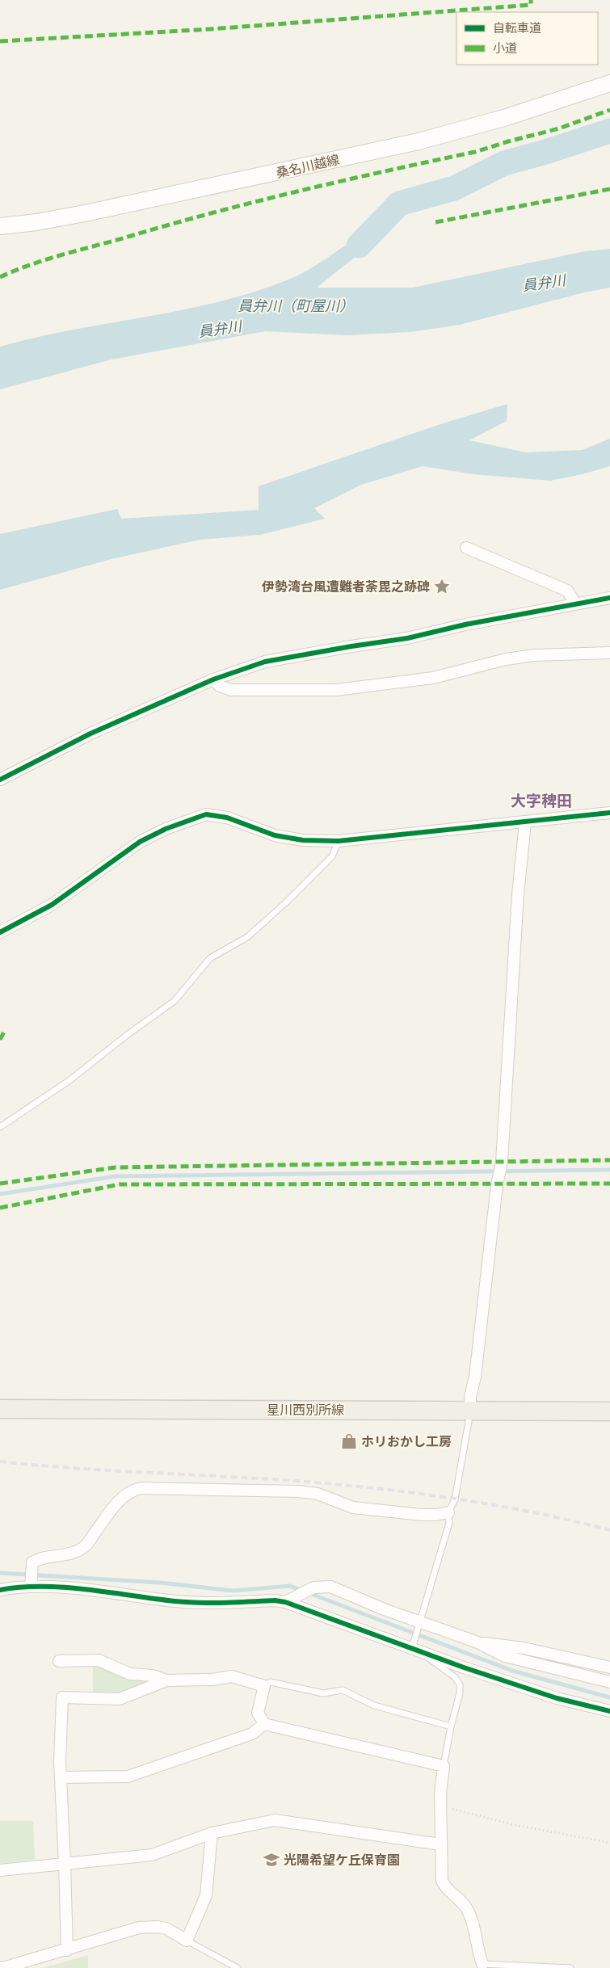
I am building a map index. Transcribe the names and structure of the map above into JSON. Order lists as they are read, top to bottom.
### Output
{
  "streets": {
    "main road": ["桑名川越線", "星川西別所線"]
  },
  "districts": ["大字稗田"],
  "water": ["員弁川", "員弁川（町屋川）"],
  "places": {
    "place": ["伊勢湾台風遭難者荼毘之跡碑"],
    "shop": ["ホリおかし工房"],
    "school or university": ["光陽希望ケ丘保育園"]
  },
  "legend": ["自転車道", "小道"]
}
